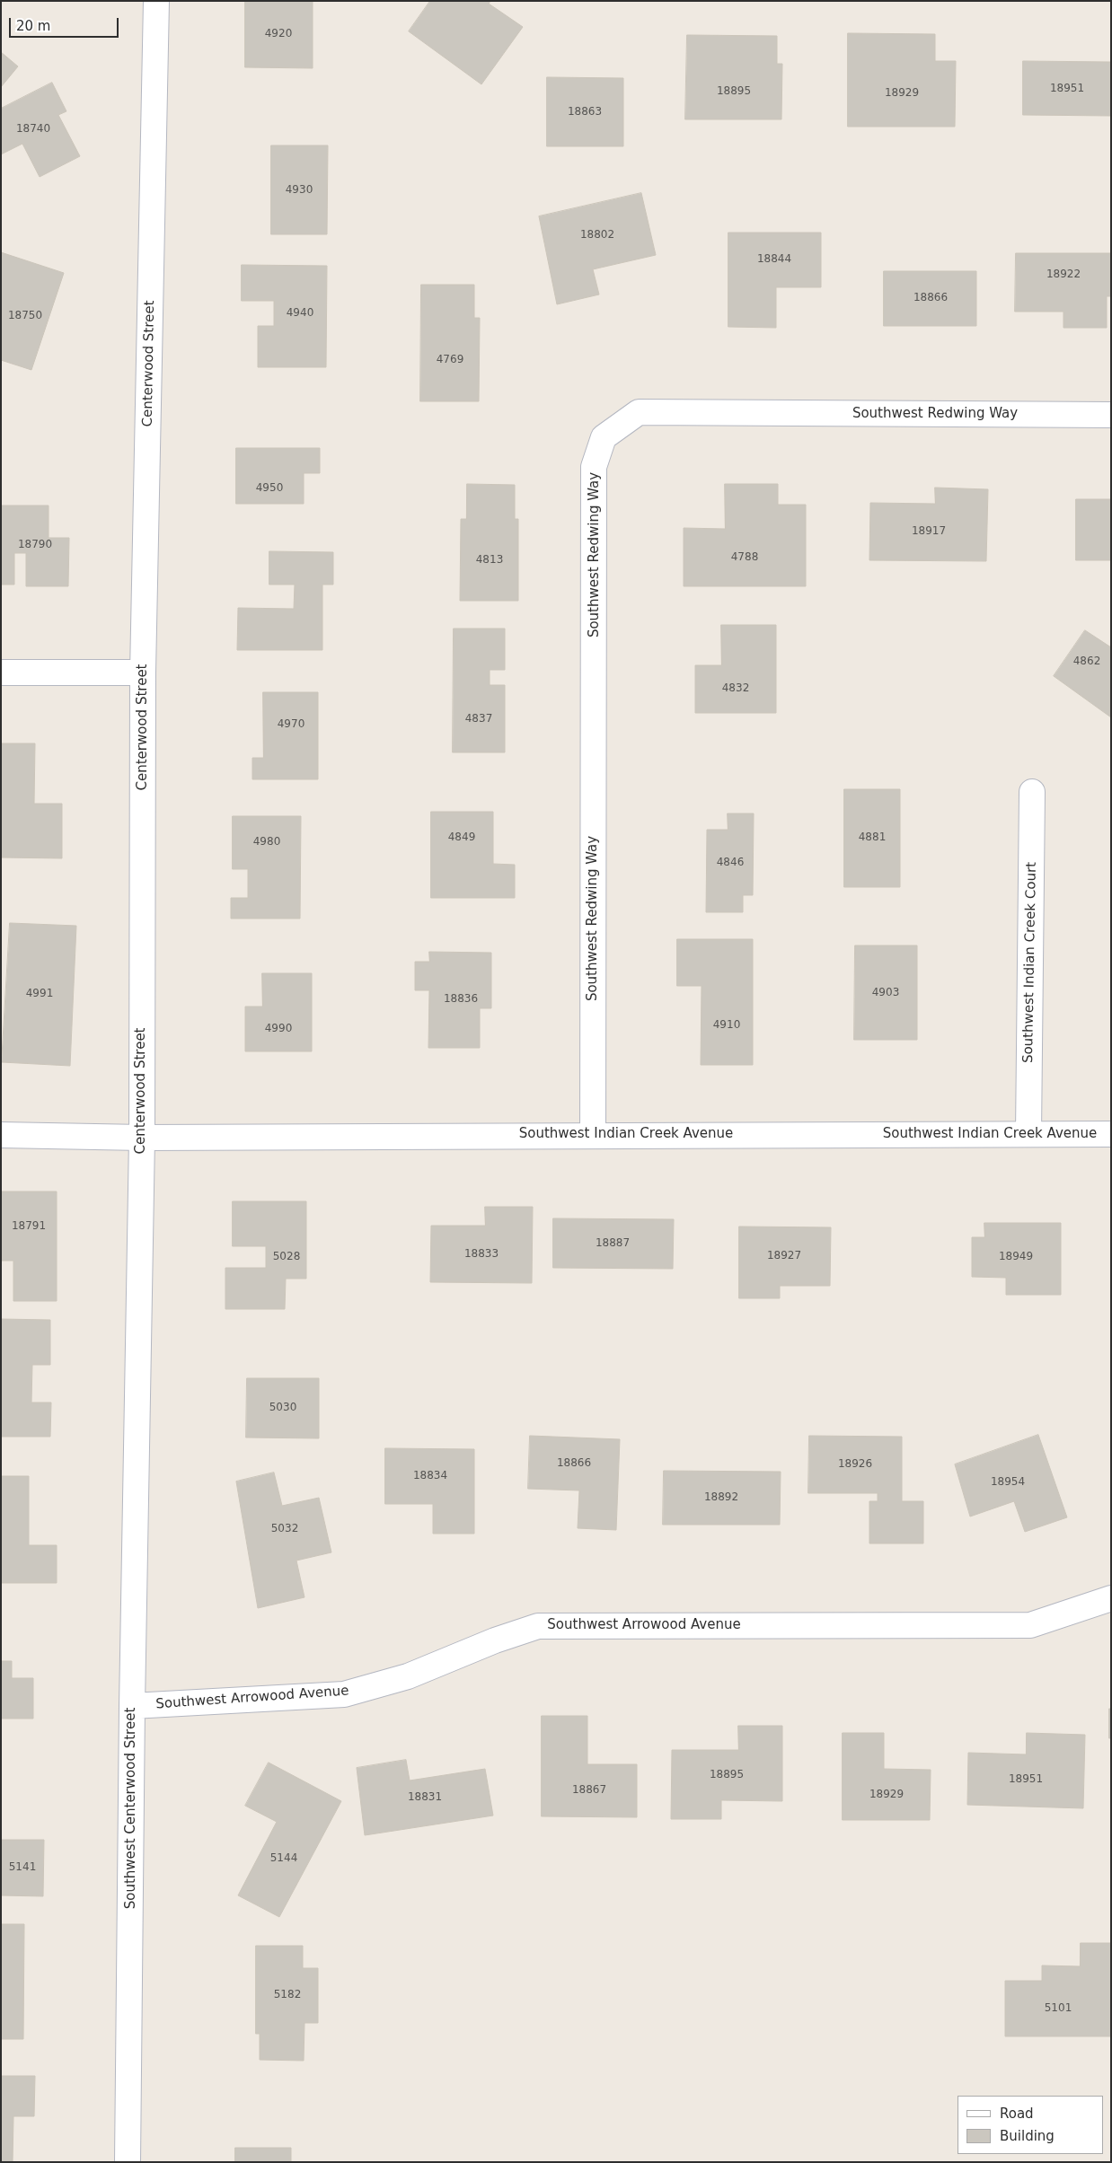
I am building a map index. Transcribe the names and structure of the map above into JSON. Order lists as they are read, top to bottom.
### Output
{
  "streets": {
    "street": [
      "Centerwood Street",
      "Southwest Redwing Way",
      "Southwest Indian Creek Court",
      "Southwest Indian Creek Avenue",
      "Southwest Arrowood Avenue",
      "Southwest Centerwood Street"
    ]
  },
  "crossings": [
    ["Centerwood Street", "Southwest Indian Creek Avenue"],
    ["Centerwood Street", "Southwest Centerwood Street"],
    ["Southwest Redwing Way", "Southwest Indian Creek Avenue"],
    ["Southwest Indian Creek Court", "Southwest Indian Creek Avenue"],
    ["Southwest Arrowood Avenue", "Southwest Centerwood Street"]
  ],
  "house_numbers": [
    "4920",
    "18951",
    "18895",
    "18929",
    "18863",
    "18740",
    "4930",
    "18802",
    "18844",
    "18922",
    "18866",
    "4940",
    "18750",
    "4769",
    "4950",
    "18917",
    "18790",
    "4788",
    "4813",
    "4862",
    "4832",
    "4837",
    "4970",
    "4849",
    "4881",
    "4980",
    "4846",
    "4903",
    "4991",
    "18836",
    "4910",
    "4990",
    "18791",
    "18887",
    "18833",
    "18927",
    "5028",
    "18949",
    "5030",
    "18866",
    "18926",
    "18834",
    "18954",
    "18892",
    "5032",
    "18895",
    "18951",
    "18867",
    "18929",
    "18831",
    "5144",
    "5141",
    "5182",
    "5101"
  ],
  "legend": ["Road", "Building"],
  "scale_bar": "20 m"
}
